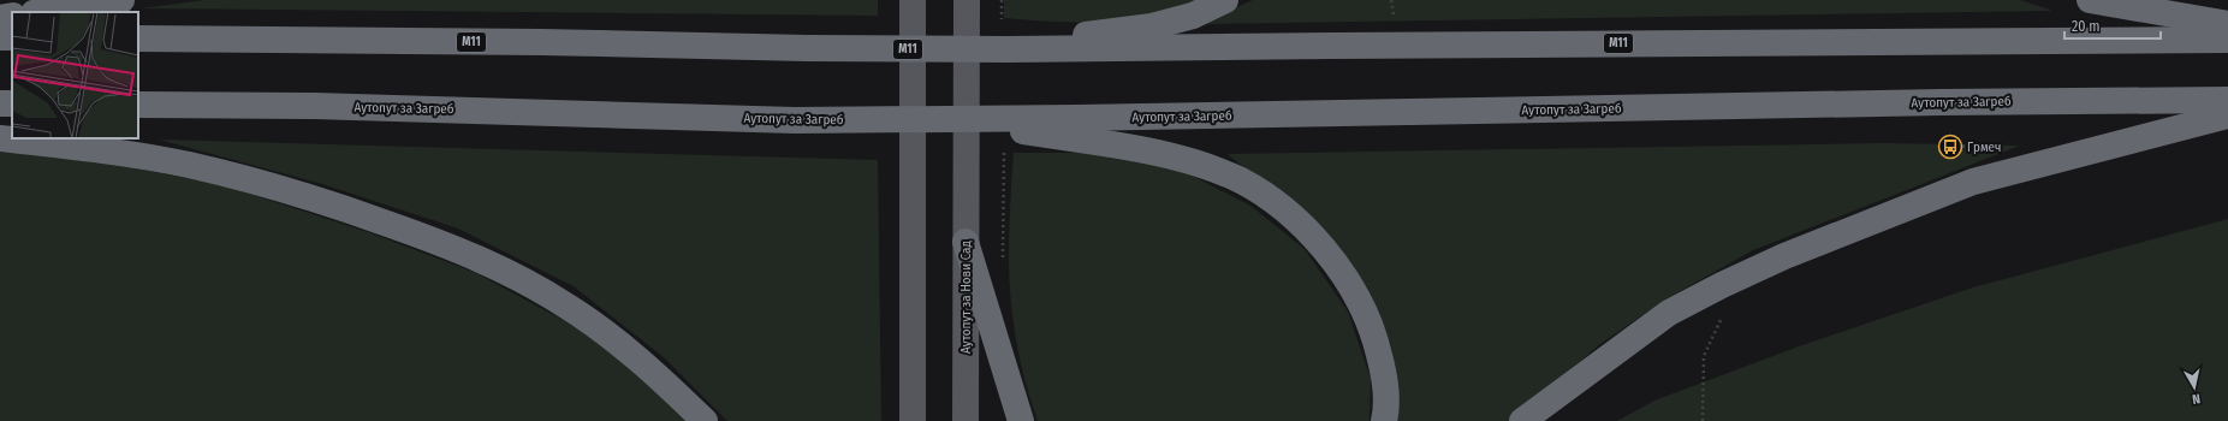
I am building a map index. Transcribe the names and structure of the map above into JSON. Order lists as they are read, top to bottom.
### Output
{
  "streets": {
    "highway": ["M11", "Аутопут за Загреб"],
    "main road": ["Аутопут за Нови Сад"]
  },
  "places": {
    "bus stop": ["Грмеч"]
  },
  "scale_bar": "20 m",
  "north": "bottom"
}
